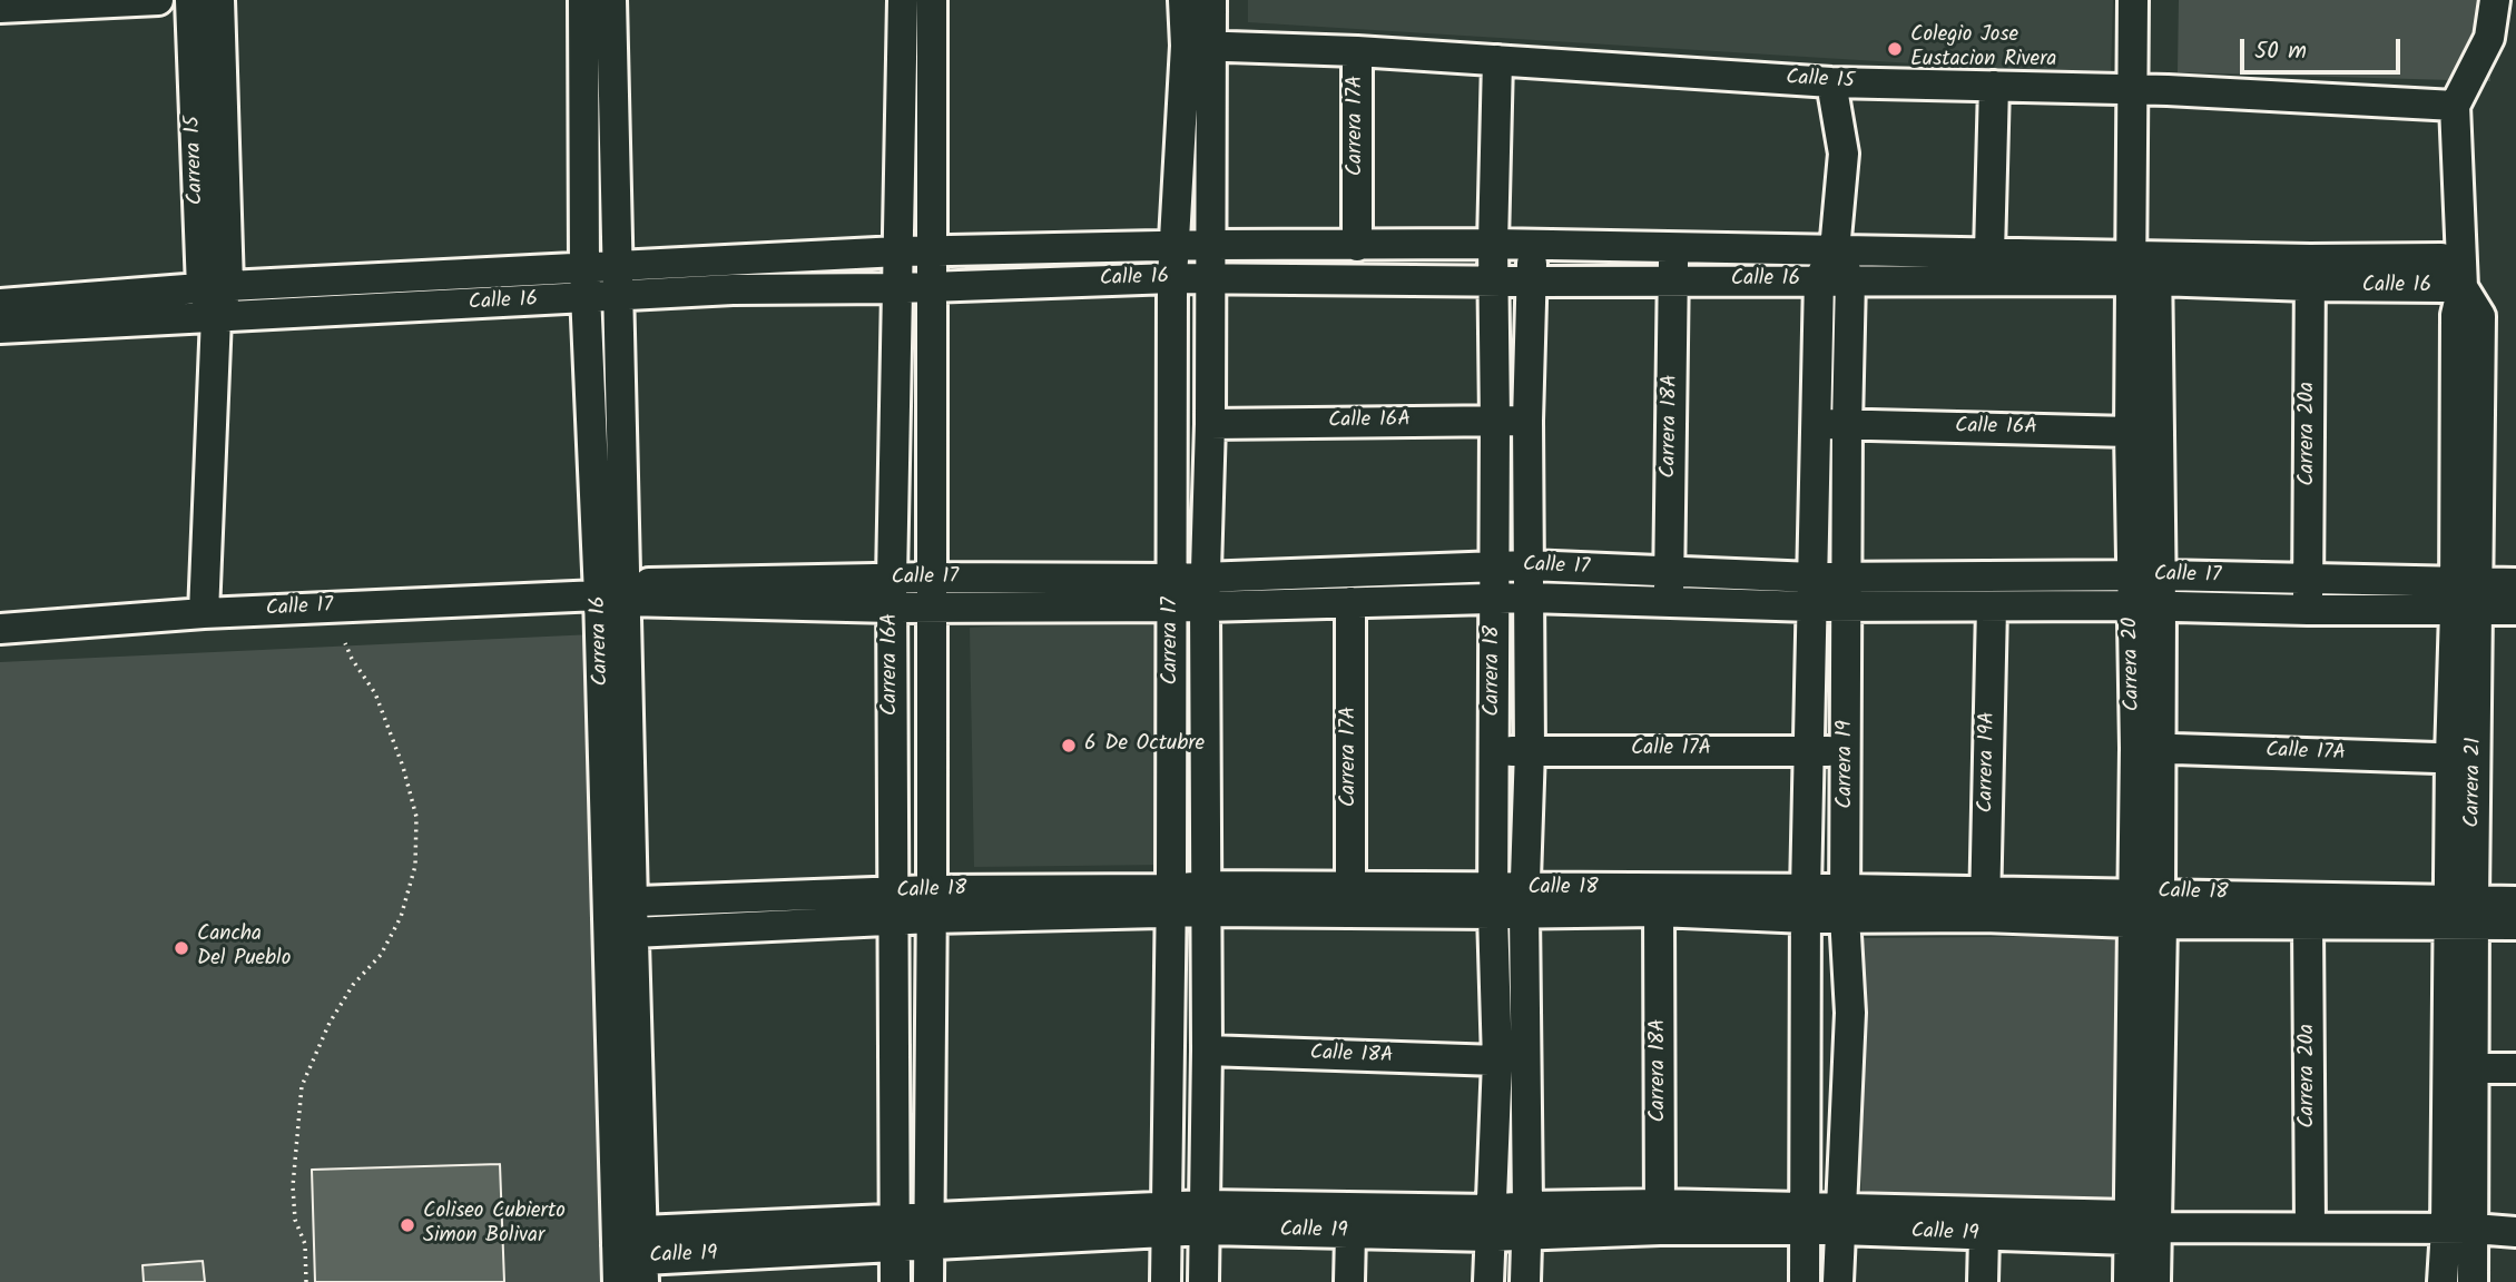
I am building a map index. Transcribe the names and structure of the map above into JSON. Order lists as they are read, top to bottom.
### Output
{
  "streets": {
    "street": [
      "Calle 15",
      "Carrera 17A",
      "Carrera 15",
      "Calle 16",
      "Calle 16A",
      "Carrera 18A",
      "Carrera 20a",
      "Calle 17",
      "Carrera 16",
      "Carrera 17",
      "Carrera 16A",
      "Carrera 20",
      "Carrera 18",
      "Calle 17A",
      "Carrera 19A",
      "Carrera 19",
      "Carrera 21",
      "Calle 18",
      "Calle 18A",
      "Calle 19"
    ]
  },
  "crossings": [
    ["Calle 15", "Carrera 17A"],
    ["Calle 15", "Carrera 17"],
    ["Calle 15", "Carrera 20"],
    ["Calle 15", "Carrera 18"],
    ["Calle 15", "Carrera 19"],
    ["Calle 15", "Carrera 21"],
    ["Carrera 17A", "Calle 16"],
    ["Carrera 17A", "Calle 17"],
    ["Carrera 17A", "Calle 18"],
    ["Carrera 15", "Calle 16"],
    ["Carrera 15", "Calle 17"],
    ["Calle 16", "Carrera 18A"],
    ["Calle 16", "Carrera 20a"],
    ["Calle 16", "Carrera 16"],
    ["Calle 16", "Carrera 17"],
    ["Calle 16", "Carrera 16A"],
    ["Calle 16", "Carrera 20"],
    ["Calle 16", "Carrera 18"],
    ["Calle 16", "Carrera 19"],
    ["Calle 16", "Carrera 21"],
    ["Calle 16A", "Carrera 17"],
    ["Calle 16A", "Carrera 20"],
    ["Calle 16A", "Carrera 18"],
    ["Calle 16A", "Carrera 19"],
    ["Carrera 18A", "Calle 17"],
    ["Carrera 18A", "Calle 18"],
    ["Carrera 18A", "Calle 19"],
    ["Carrera 20a", "Calle 17"],
    ["Carrera 20a", "Calle 18"],
    ["Carrera 20a", "Calle 19"],
    ["Calle 17", "Carrera 16"],
    ["Calle 17", "Carrera 17"],
    ["Calle 17", "Carrera 16A"],
    ["Calle 17", "Carrera 20"],
    ["Calle 17", "Carrera 18"],
    ["Calle 17", "Carrera 19A"],
    ["Calle 17", "Carrera 19"],
    ["Calle 17", "Carrera 21"],
    ["Carrera 16", "Calle 18"],
    ["Carrera 16", "Calle 19"],
    ["Carrera 17", "Calle 18"],
    ["Carrera 17", "Calle 18A"],
    ["Carrera 17", "Calle 19"],
    ["Carrera 16A", "Calle 18"],
    ["Carrera 16A", "Calle 19"],
    ["Carrera 20", "Calle 17A"],
    ["Carrera 20", "Calle 18"],
    ["Carrera 20", "Calle 19"],
    ["Carrera 18", "Calle 17A"],
    ["Carrera 18", "Calle 18"],
    ["Carrera 18", "Calle 18A"],
    ["Carrera 18", "Calle 19"],
    ["Calle 17A", "Carrera 19"],
    ["Calle 17A", "Carrera 21"],
    ["Carrera 19A", "Calle 18"],
    ["Carrera 19", "Calle 18"],
    ["Carrera 19", "Calle 19"],
    ["Carrera 21", "Calle 18"],
    ["Carrera 21", "Calle 19"]
  ],
  "places": [
    "Colegio Jose Eustacion Rivera",
    "6 De Octubre",
    "Cancha Del Pueblo",
    "Coliseo Cubierto Simon Bolivar"
  ],
  "scale_bar": "50 m"
}
